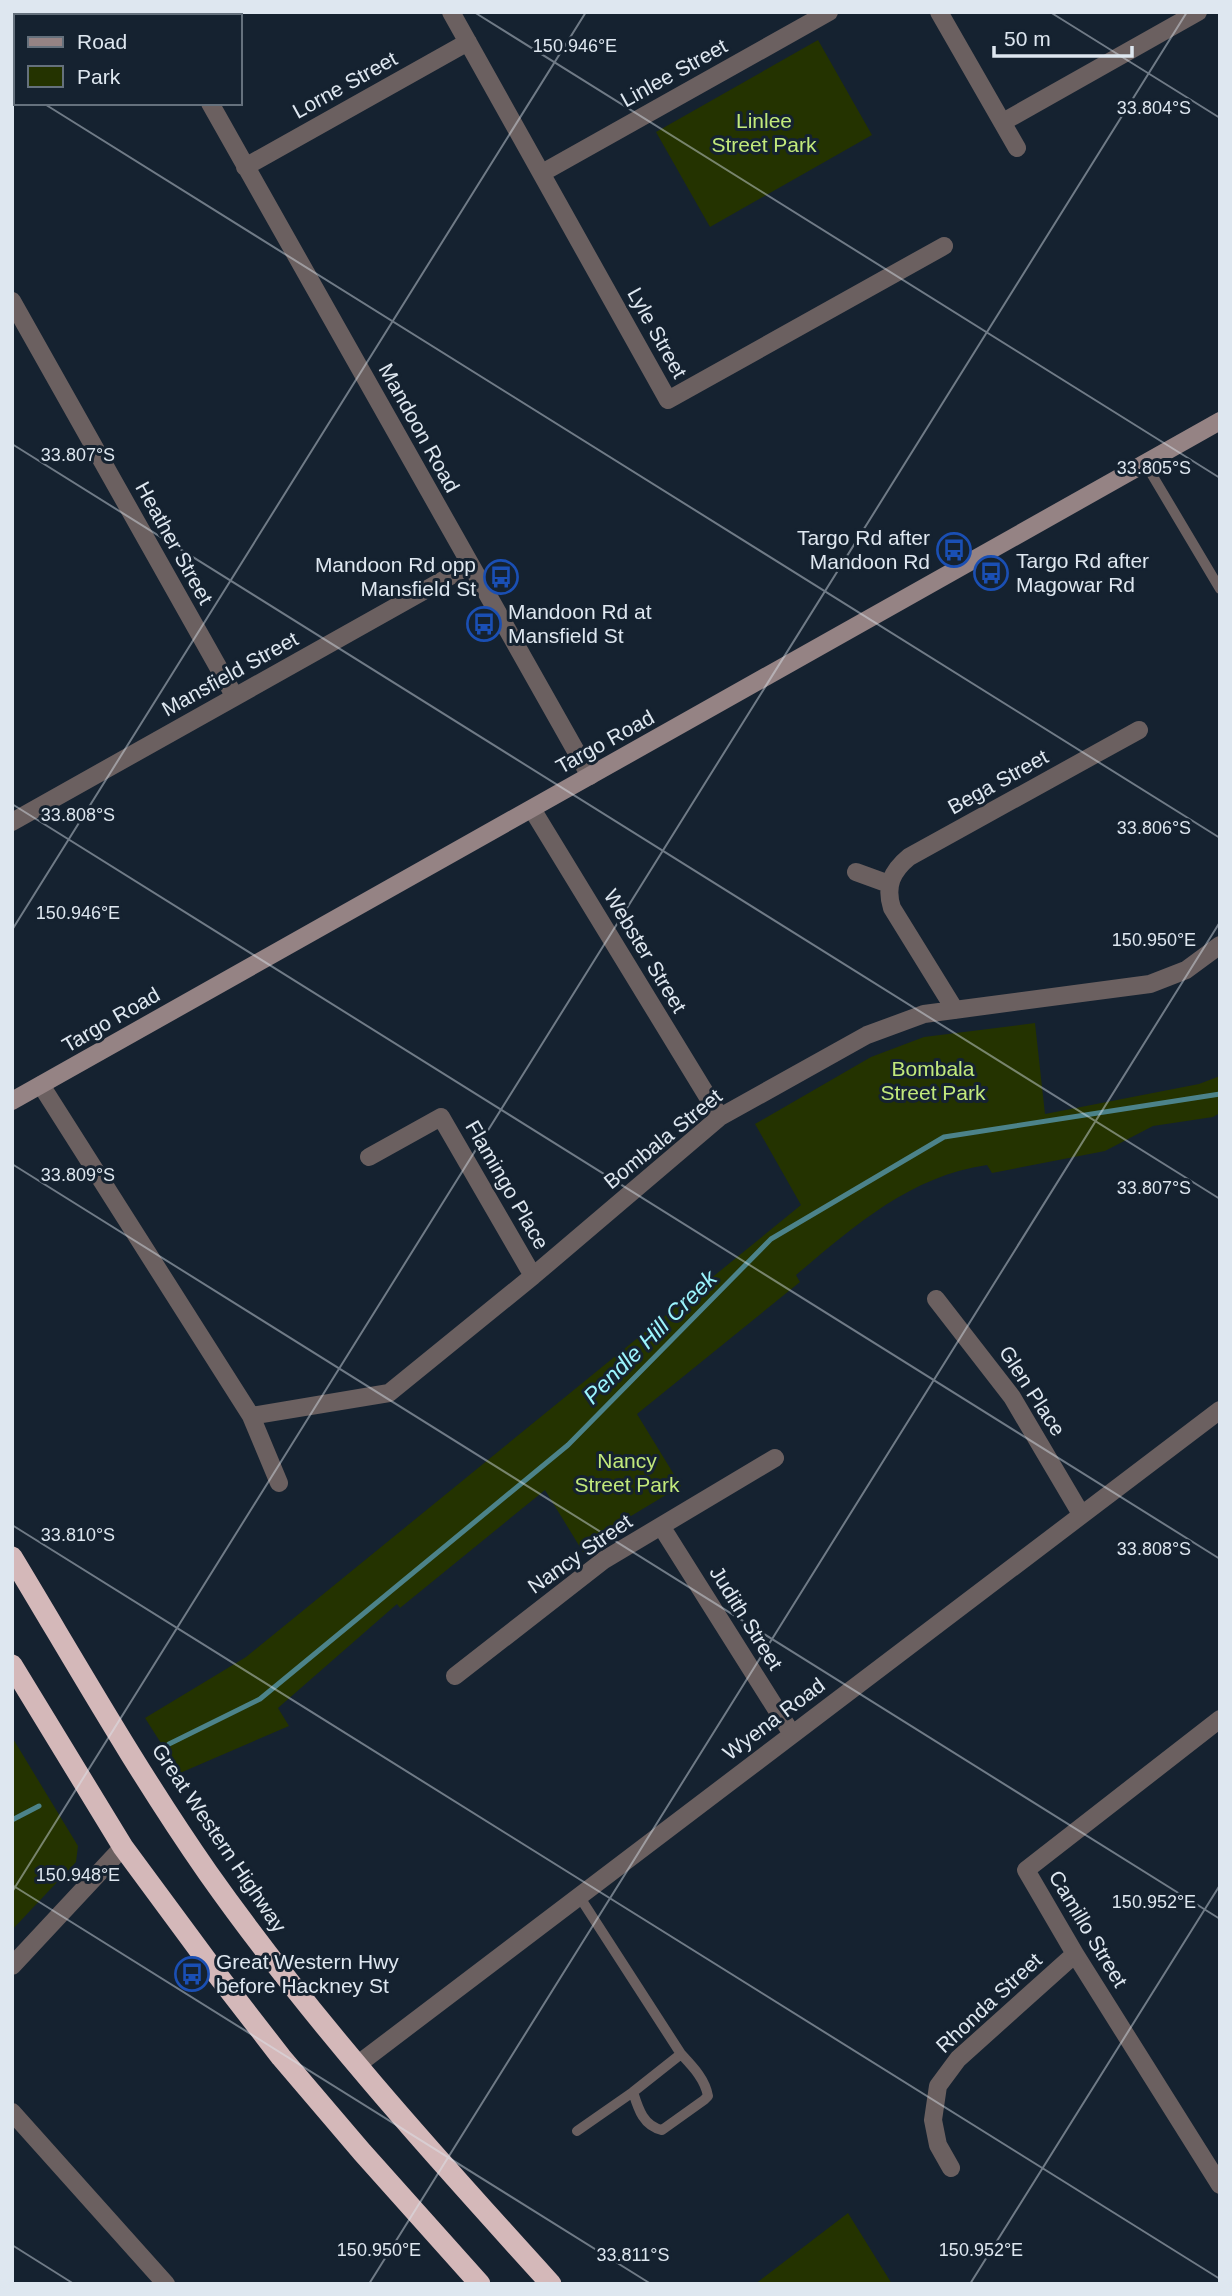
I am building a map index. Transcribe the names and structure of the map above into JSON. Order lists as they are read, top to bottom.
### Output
{
  "streets": {
    "highway": ["Great Western Highway"],
    "street": [
      "Linlee Street",
      "Lorne Street",
      "Lyle Street",
      "Mandoon Road",
      "Heather Street",
      "Mansfield Street",
      "Targo Road",
      "Bega Street",
      "Webster Street",
      "Bombala Street",
      "Flamingo Place",
      "Glen Place",
      "Nancy Street",
      "Judith Street",
      "Wyena Road",
      "Camillo Street",
      "Rhonda Street"
    ]
  },
  "crossings": [
    ["Linlee Street", "Lyle Street"],
    ["Lorne Street", "Lyle Street"],
    ["Lorne Street", "Mandoon Road"],
    ["Mandoon Road", "Mansfield Street"],
    ["Mandoon Road", "Targo Road"],
    ["Heather Street", "Mansfield Street"],
    ["Targo Road", "Webster Street"],
    ["Webster Street", "Bombala Street"],
    ["Bombala Street", "Flamingo Place"],
    ["Glen Place", "Wyena Road"],
    ["Nancy Street", "Judith Street"],
    ["Judith Street", "Wyena Road"],
    ["Wyena Road", "Great Western Highway"],
    ["Camillo Street", "Rhonda Street"]
  ],
  "water": ["Pendle Hill Creek"],
  "parks": ["Linlee Street Park", "Bombala Street Park", "Nancy Street Park"],
  "places": {
    "bus stop": [
      "Targo Rd after Mandoon Rd",
      "Targo Rd after Magowar Rd",
      "Mandoon Rd opp Mansfield St",
      "Mandoon Rd at Mansfield St",
      "Great Western Hwy before Hackney St"
    ]
  },
  "legend": ["Road", "Park"],
  "scale_bar": "50 m",
  "coordinates": [
    "150.946°E",
    "33.804°S",
    "33.807°S",
    "33.805°S",
    "33.808°S",
    "33.806°S",
    "150.950°E",
    "33.809°S",
    "33.810°S",
    "150.948°E",
    "150.952°E",
    "33.811°S"
  ]
}
